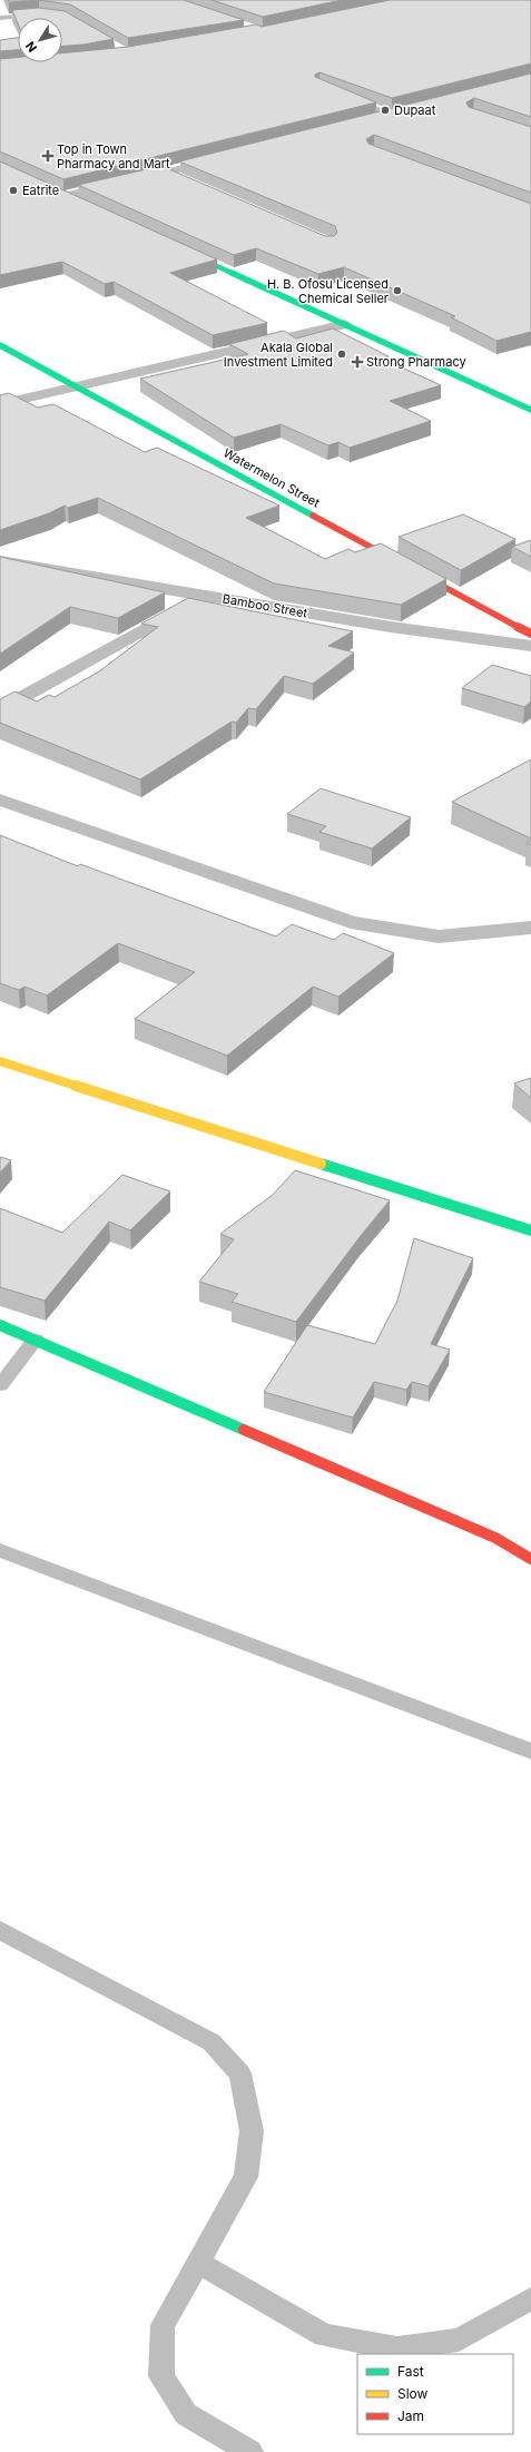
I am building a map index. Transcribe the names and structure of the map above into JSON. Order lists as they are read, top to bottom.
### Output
{
  "streets": {
    "street": ["Watermelon Street", "Bamboo Street"]
  },
  "places": {
    "other": [
      "Dupaat",
      "Eatrite",
      "H. B. Ofosu Licensed Chemical Seller",
      "Akala Global Investment Limited"
    ],
    "health": ["Top in Town Pharmacy and Mart", "Strong Pharmacy"]
  },
  "legend": ["Fast", "Slow", "Jam"],
  "north": "bottom left"
}
